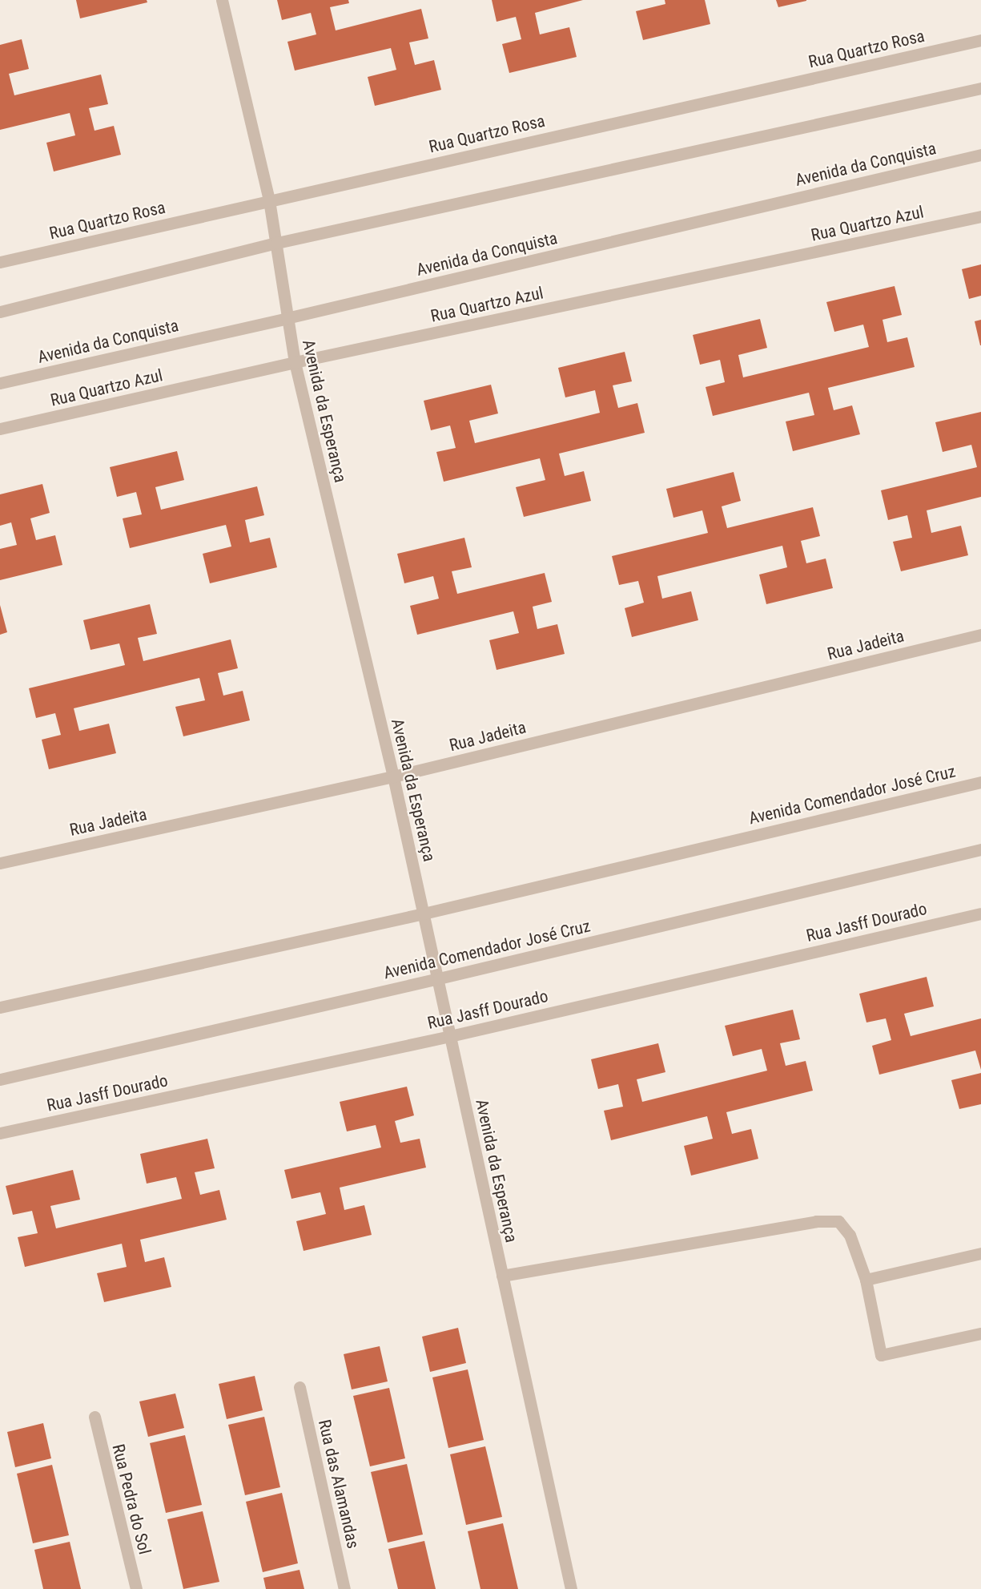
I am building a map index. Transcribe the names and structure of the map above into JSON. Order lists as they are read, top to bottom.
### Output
{
  "streets": {
    "street": [
      "Rua Quartzo Rosa",
      "Avenida da Conquista",
      "Rua Quartzo Azul",
      "Avenida da Esperança",
      "Rua Jadeita",
      "Avenida Comendador José Cruz",
      "Rua Jasff Dourado",
      "Rua das Alamandas",
      "Rua Pedra do Sol"
    ]
  },
  "crossings": [
    ["Rua Quartzo Rosa", "Avenida da Esperança"],
    ["Avenida da Conquista", "Avenida da Esperança"],
    ["Rua Quartzo Azul", "Avenida da Esperança"],
    ["Avenida da Esperança", "Rua Jadeita"],
    ["Avenida da Esperança", "Avenida Comendador José Cruz"],
    ["Avenida da Esperança", "Rua Jasff Dourado"]
  ]
}
